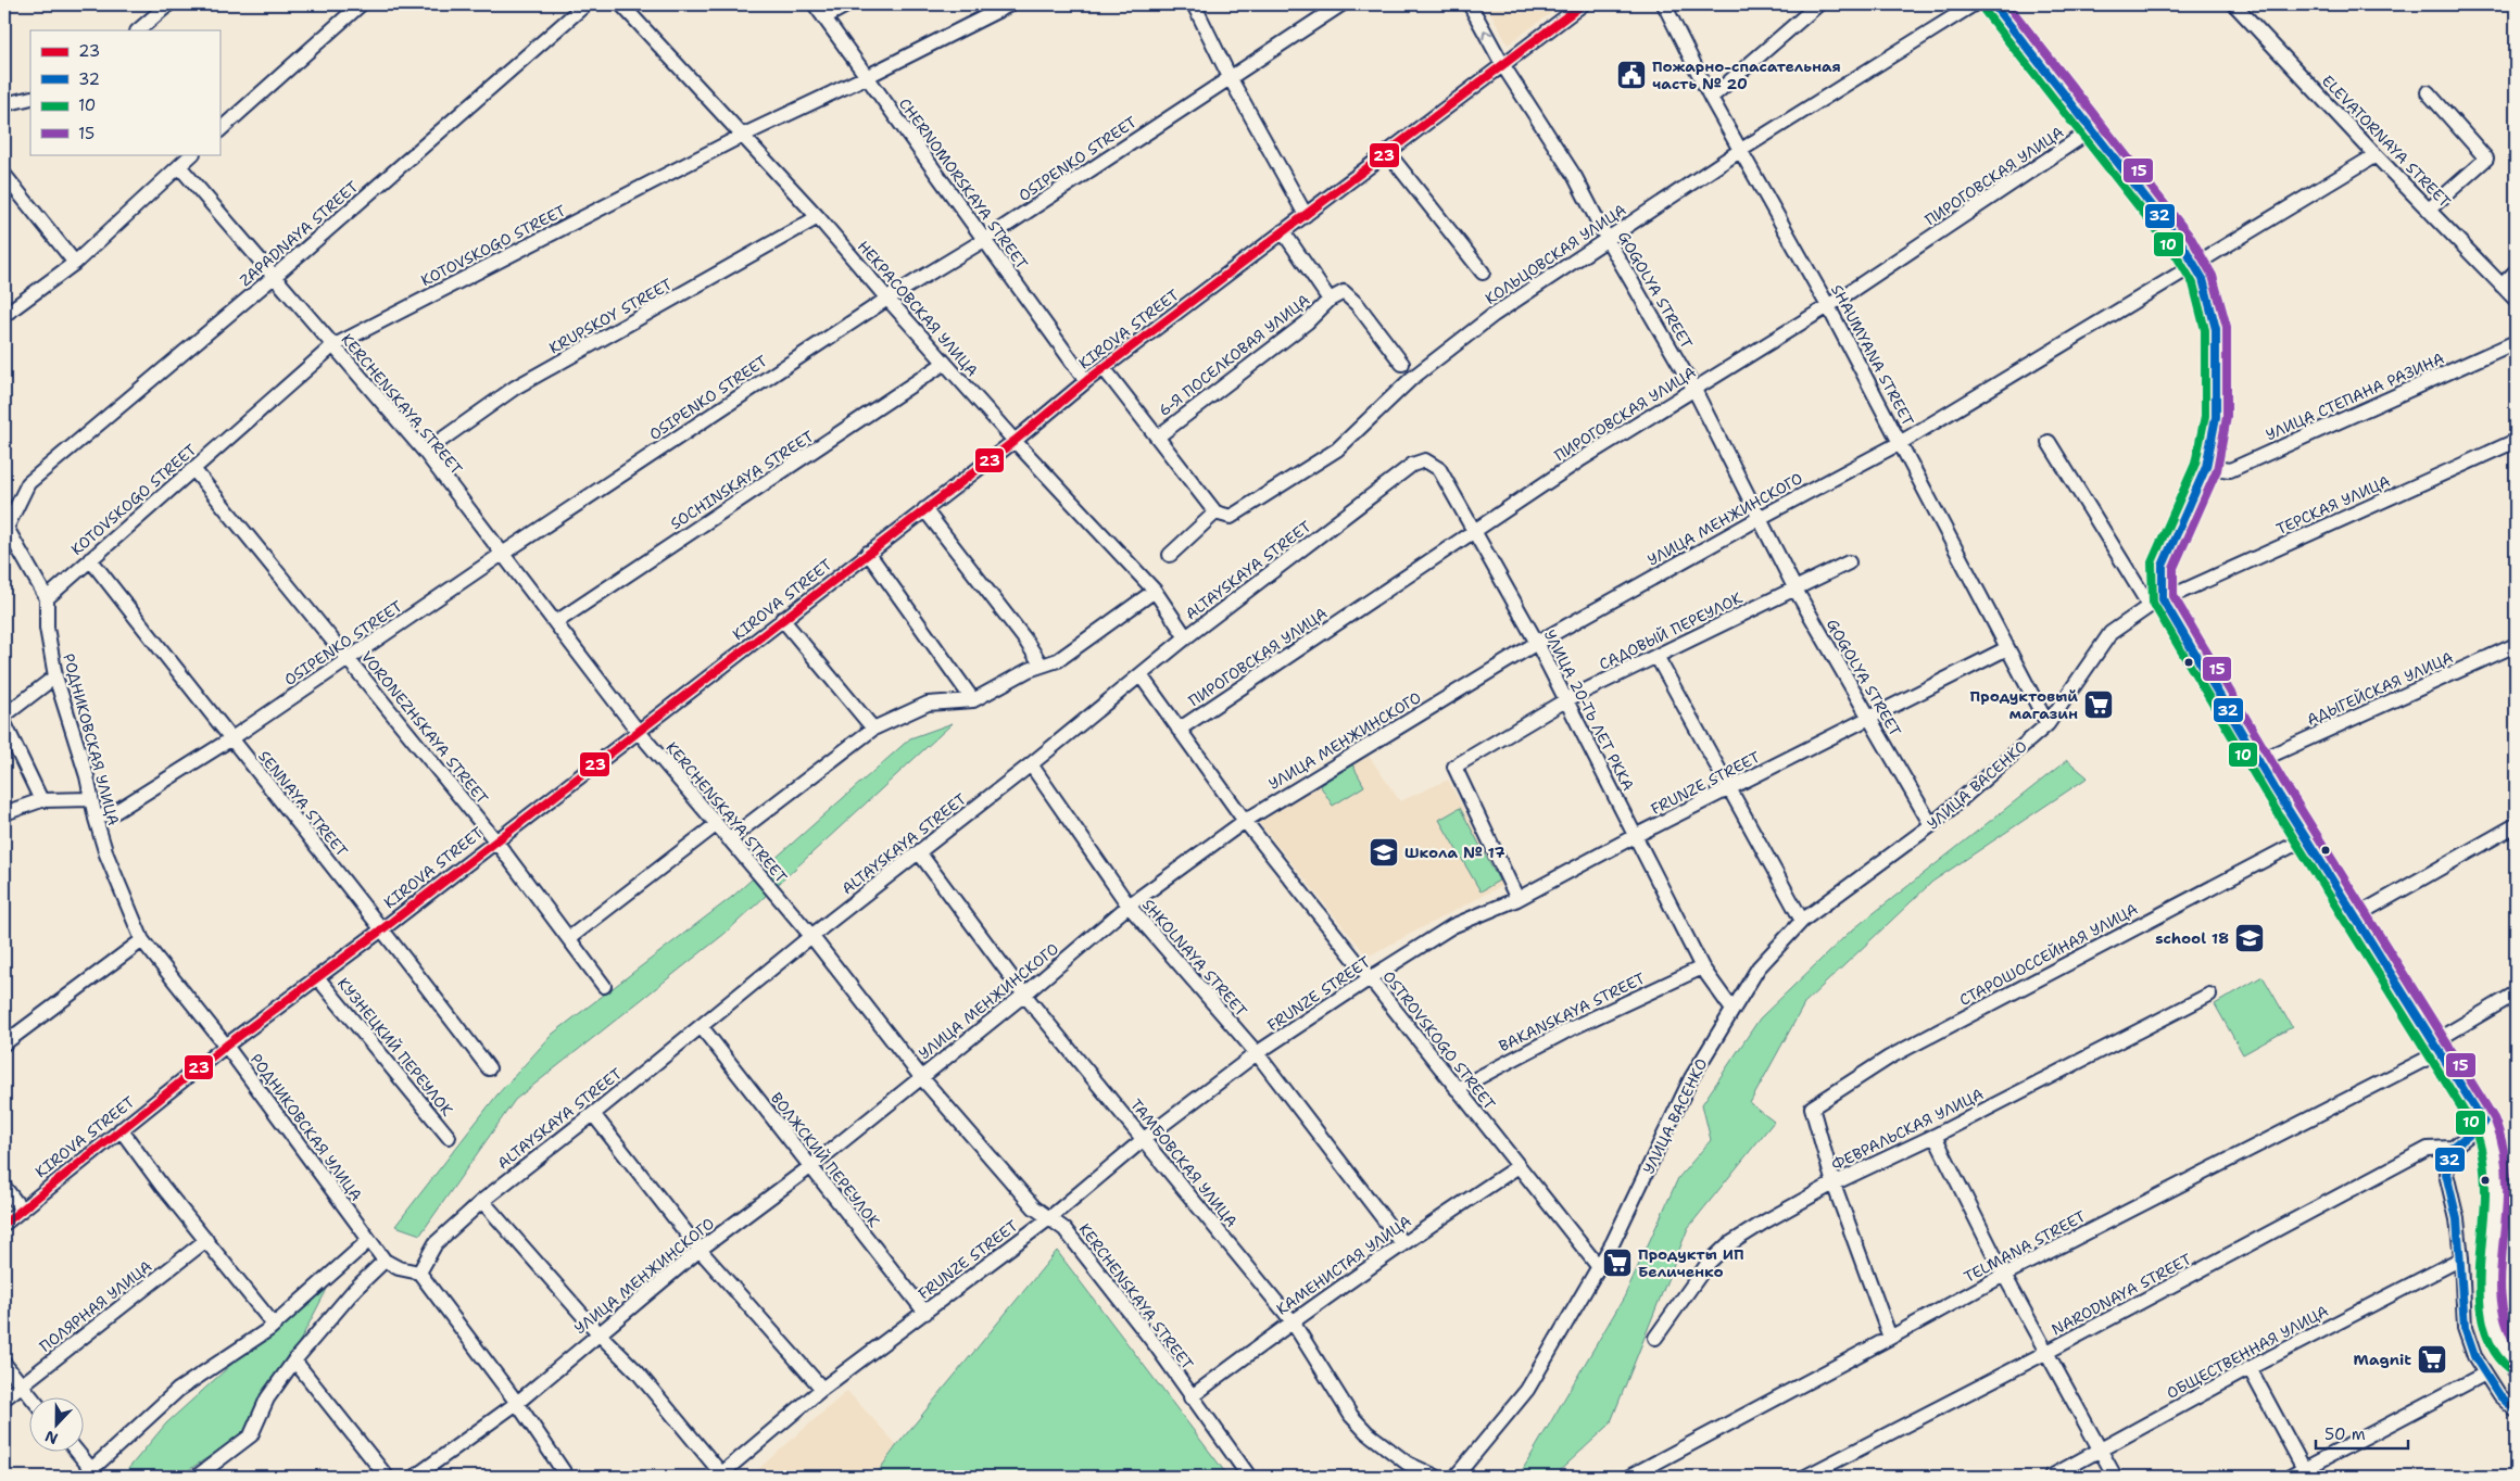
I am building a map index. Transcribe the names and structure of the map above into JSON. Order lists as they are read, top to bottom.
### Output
{
  "streets": {
    "street": [
      "ELEVATORNAYA STREET",
      "OSIPENKO STREET",
      "ПИРОГОВСКАЯ УЛИЦА",
      "CHERNOMORSKAYA STREET",
      "ZAPADNAYA STREET",
      "KOTOVSKOGO STREET",
      "КОЛЬЦОВСКАЯ УЛИЦА",
      "GOGOLYA STREET",
      "НЕКРАСОВСКАЯ УЛИЦА",
      "KRUPSKOY STREET",
      "KIROVA STREET",
      "6-Я ПОСЕЛКОВАЯ УЛИЦА",
      "SHAUMYANA STREET",
      "УЛИЦА СТЕПАНА РАЗИНА",
      "KERCHENSKAYA STREET",
      "SOCHINSKAYA STREET",
      "ТЕРСКАЯ УЛИЦА",
      "УЛИЦА МЕНЖИНСКОГО",
      "ALTAYSKAYA STREET",
      "САДОВЫЙ ПЕРЕУЛОК",
      "АДЫГЕЙСКАЯ УЛИЦА",
      "УЛИЦА 20-ТЬ ЛЕТ РККА",
      "VORONEZHSKAYA STREET",
      "РОДНИКОВСКАЯ УЛИЦА",
      "FRUNZE STREET",
      "УЛИЦА ВАСЕНКО",
      "SENNAYA STREET",
      "СТАРОШОССЕЙНАЯ УЛИЦА",
      "SHKOLNAYA STREET",
      "BAKANSKAYA STREET",
      "OSTROVSKOGO STREET",
      "КУЗНЕЦКИЙ ПЕРЕУЛОК",
      "ФЕВРАЛЬСКАЯ УЛИЦА",
      "ВОЛЖСКИЙ ПЕРЕУЛОК",
      "ТАМБОВСКАЯ УЛИЦА",
      "TELMANA STREET",
      "КАМЕНИСТАЯ УЛИЦА",
      "NARODNAYA STREET",
      "ПОЛЯРНАЯ УЛИЦА",
      "ОБЩЕСТВЕННАЯ УЛИЦА"
    ]
  },
  "crossings": [
    ["ELEVATORNAYA STREET", "УЛИЦА МЕНЖИНСКОГО"],
    ["OSIPENKO STREET", "CHERNOMORSKAYA STREET"],
    ["OSIPENKO STREET", "НЕКРАСОВСКАЯ УЛИЦА"],
    ["OSIPENKO STREET", "KERCHENSKAYA STREET"],
    ["OSIPENKO STREET", "VORONEZHSKAYA STREET"],
    ["OSIPENKO STREET", "РОДНИКОВСКАЯ УЛИЦА"],
    ["OSIPENKO STREET", "SENNAYA STREET"],
    ["ПИРОГОВСКАЯ УЛИЦА", "GOGOLYA STREET"],
    ["ПИРОГОВСКАЯ УЛИЦА", "SHAUMYANA STREET"],
    ["ПИРОГОВСКАЯ УЛИЦА", "УЛИЦА 20-ТЬ ЛЕТ РККА"],
    ["ПИРОГОВСКАЯ УЛИЦА", "OSTROVSKOGO STREET"],
    ["CHERNOMORSKAYA STREET", "KOTOVSKOGO STREET"],
    ["CHERNOMORSKAYA STREET", "KIROVA STREET"],
    ["ZAPADNAYA STREET", "KERCHENSKAYA STREET"],
    ["ZAPADNAYA STREET", "РОДНИКОВСКАЯ УЛИЦА"],
    ["KOTOVSKOGO STREET", "НЕКРАСОВСКАЯ УЛИЦА"],
    ["KOTOVSKOGO STREET", "KERCHENSKAYA STREET"],
    ["KOTOVSKOGO STREET", "VORONEZHSKAYA STREET"],
    ["KOTOVSKOGO STREET", "РОДНИКОВСКАЯ УЛИЦА"],
    ["KOTOVSKOGO STREET", "SENNAYA STREET"],
    ["КОЛЬЦОВСКАЯ УЛИЦА", "GOGOLYA STREET"],
    ["КОЛЬЦОВСКАЯ УЛИЦА", "SHAUMYANA STREET"],
    ["GOGOLYA STREET", "KIROVA STREET"],
    ["GOGOLYA STREET", "УЛИЦА МЕНЖИНСКОГО"],
    ["GOGOLYA STREET", "САДОВЫЙ ПЕРЕУЛОК"],
    ["GOGOLYA STREET", "FRUNZE STREET"],
    ["GOGOLYA STREET", "УЛИЦА ВАСЕНКО"],
    ["НЕКРАСОВСКАЯ УЛИЦА", "KRUPSKOY STREET"],
    ["НЕКРАСОВСКАЯ УЛИЦА", "KIROVA STREET"],
    ["НЕКРАСОВСКАЯ УЛИЦА", "SOCHINSKAYA STREET"],
    ["НЕКРАСОВСКАЯ УЛИЦА", "ALTAYSKAYA STREET"],
    ["KRUPSKOY STREET", "KERCHENSKAYA STREET"],
    ["KIROVA STREET", "KERCHENSKAYA STREET"],
    ["KIROVA STREET", "VORONEZHSKAYA STREET"],
    ["KIROVA STREET", "РОДНИКОВСКАЯ УЛИЦА"],
    ["KIROVA STREET", "SENNAYA STREET"],
    ["KIROVA STREET", "КУЗНЕЦКИЙ ПЕРЕУЛОК"],
    ["SHAUMYANA STREET", "УЛИЦА МЕНЖИНСКОГО"],
    ["SHAUMYANA STREET", "FRUNZE STREET"],
    ["SHAUMYANA STREET", "УЛИЦА ВАСЕНКО"],
    ["KERCHENSKAYA STREET", "SOCHINSKAYA STREET"],
    ["KERCHENSKAYA STREET", "УЛИЦА МЕНЖИНСКОГО"],
    ["KERCHENSKAYA STREET", "ALTAYSKAYA STREET"],
    ["KERCHENSKAYA STREET", "FRUNZE STREET"],
    ["KERCHENSKAYA STREET", "КАМЕНИСТАЯ УЛИЦА"],
    ["ТЕРСКАЯ УЛИЦА", "УЛИЦА ВАСЕНКО"],
    ["УЛИЦА МЕНЖИНСКОГО", "УЛИЦА 20-ТЬ ЛЕТ РККА"],
    ["УЛИЦА МЕНЖИНСКОГО", "SHKOLNAYA STREET"],
    ["УЛИЦА МЕНЖИНСКОГО", "OSTROVSKOGO STREET"],
    ["УЛИЦА МЕНЖИНСКОГО", "ВОЛЖСКИЙ ПЕРЕУЛОК"],
    ["УЛИЦА МЕНЖИНСКОГО", "ТАМБОВСКАЯ УЛИЦА"],
    ["ALTAYSKAYA STREET", "УЛИЦА 20-ТЬ ЛЕТ РККА"],
    ["ALTAYSKAYA STREET", "SHKOLNAYA STREET"],
    ["ALTAYSKAYA STREET", "OSTROVSKOGO STREET"],
    ["ALTAYSKAYA STREET", "ВОЛЖСКИЙ ПЕРЕУЛОК"],
    ["ALTAYSKAYA STREET", "ТАМБОВСКАЯ УЛИЦА"],
    ["САДОВЫЙ ПЕРЕУЛОК", "УЛИЦА 20-ТЬ ЛЕТ РККА"],
    ["САДОВЫЙ ПЕРЕУЛОК", "FRUNZE STREET"],
    ["УЛИЦА 20-ТЬ ЛЕТ РККА", "FRUNZE STREET"],
    ["УЛИЦА 20-ТЬ ЛЕТ РККА", "УЛИЦА ВАСЕНКО"],
    ["УЛИЦА 20-ТЬ ЛЕТ РККА", "BAKANSKAYA STREET"],
    ["FRUNZE STREET", "SHKOLNAYA STREET"],
    ["FRUNZE STREET", "OSTROVSKOGO STREET"],
    ["FRUNZE STREET", "ВОЛЖСКИЙ ПЕРЕУЛОК"],
    ["FRUNZE STREET", "ТАМБОВСКАЯ УЛИЦА"],
    ["УЛИЦА ВАСЕНКО", "OSTROVSKOGO STREET"],
    ["СТАРОШОССЕЙНАЯ УЛИЦА", "ФЕВРАЛЬСКАЯ УЛИЦА"],
    ["SHKOLNAYA STREET", "КАМЕНИСТАЯ УЛИЦА"],
    ["BAKANSKAYA STREET", "OSTROVSKOGO STREET"],
    ["OSTROVSKOGO STREET", "КАМЕНИСТАЯ УЛИЦА"],
    ["ТАМБОВСКАЯ УЛИЦА", "КАМЕНИСТАЯ УЛИЦА"]
  ],
  "places": {
    "public building": ["Пожарно-спасательная часть № 20"],
    "supermarket": ["Продуктовый магазин", "Продукты ИП Беличенко", "Magnit"],
    "school or university": ["Школа № 17", "school 18"]
  },
  "lines": [
    "transit line 23",
    "transit line 32",
    "transit line 15",
    "transit line 10"
  ],
  "legend": [
    "23",
    "32",
    "10",
    "15"
  ],
  "scale_bar": "50 m",
  "north": "bottom"
}
